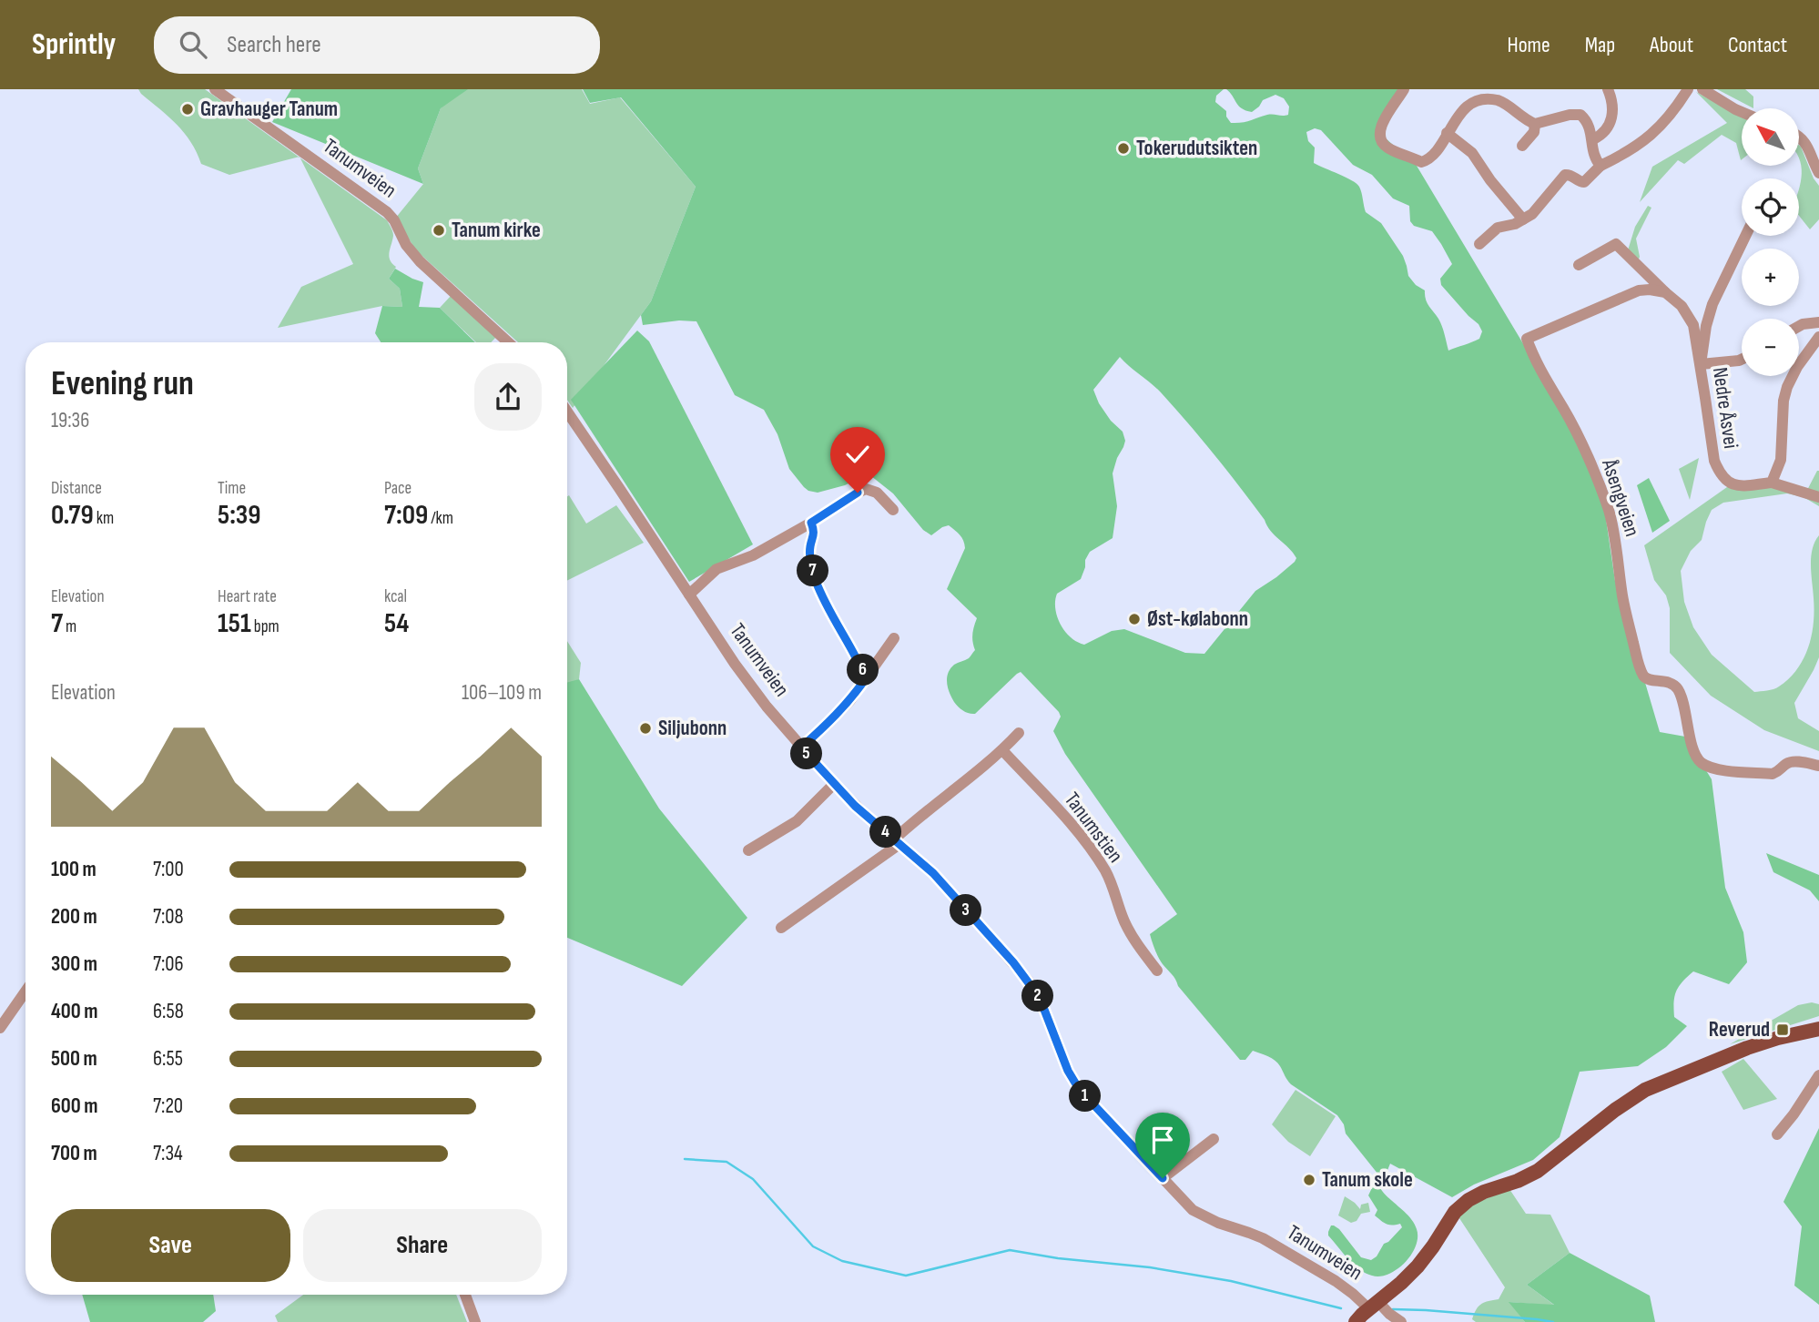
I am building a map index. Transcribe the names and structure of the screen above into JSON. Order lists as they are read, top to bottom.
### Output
{
  "streets": {
    "main road": ["Tanumveien"],
    "street": ["Nedre Åsvei", "Åsengveien", "Tanumstien"]
  },
  "crossings": [
    ["Nedre Åsvei", "Åsengveien"]
  ],
  "places": {
    "other": [
      "Gravhauger Tanum",
      "Tokerudutsikten",
      "Tanum kirke",
      "Øst-kølabonn",
      "Siljubonn",
      "Tanum skole"
    ],
    "transit": ["Reverud"]
  },
  "north": "top left",
  "page": {
    "header": "Sprintly",
    "search": "Search here",
    "nav": [
      "Home",
      "Map",
      "About",
      "Contact"
    ],
    "map_buttons": ["+", "−"],
    "heading": ["Evening run", "19:36"],
    "stats": [
      ["Distance", "0.79 km"],
      ["Time", "5:39"],
      ["Pace", "7:09 /km"],
      ["Elevation", "7 m"],
      ["Heart rate", "151 bpm"],
      ["kcal", "54"]
    ],
    "pins": [
      "7",
      "6",
      "5",
      "4",
      "3",
      "2",
      "1"
    ],
    "chart": ["Elevation", "106–109 m"],
    "list": [
      {
        "name": "100 m",
        "note": "7:00"
      },
      {
        "name": "200 m",
        "note": "7:08"
      },
      {
        "name": "300 m",
        "note": "7:06"
      },
      {
        "name": "400 m",
        "note": "6:58"
      },
      {
        "name": "500 m",
        "note": "6:55"
      },
      {
        "name": "600 m",
        "note": "7:20"
      },
      {
        "name": "700 m",
        "note": "7:34"
      }
    ],
    "buttons": ["Save", "Share"]
  }
}
